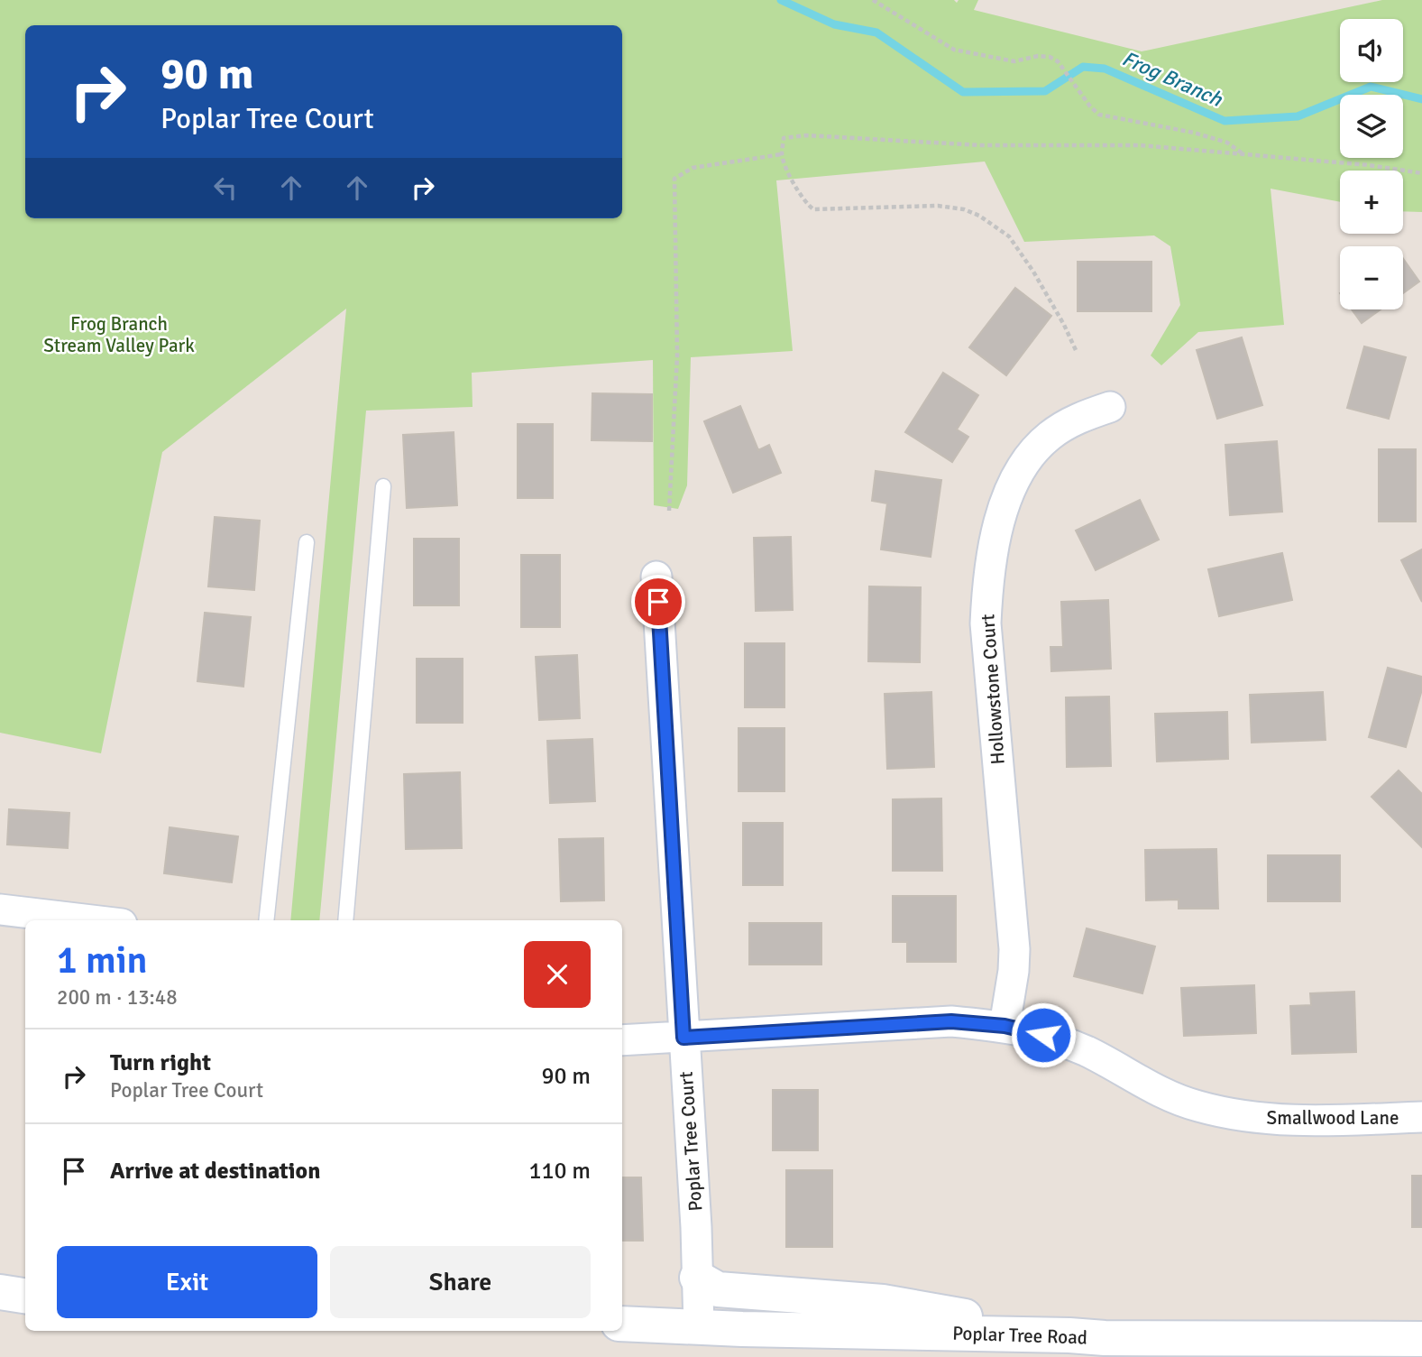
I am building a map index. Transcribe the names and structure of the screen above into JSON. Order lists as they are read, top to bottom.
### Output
{
  "streets": {
    "main road": ["Poplar Tree Road"],
    "street": ["Hollowstone Court", "Smallwood Lane", "Poplar Tree Court"]
  },
  "crossings": [
    ["Hollowstone Court", "Smallwood Lane"],
    ["Smallwood Lane", "Poplar Tree Court"],
    ["Poplar Tree Court", "Poplar Tree Road"]
  ],
  "water": ["Frog Branch"],
  "parks": ["Frog Branch Stream Valley Park"],
  "page": {
    "map_buttons": ["+", "−"],
    "turn": ["90 m", "Poplar Tree Court"],
    "heading": ["1 min", "200 m · 13:48"],
    "list": [
      {
        "name": "Turn right",
        "note": "Poplar Tree Court",
        "value": "90 m"
      },
      {
        "name": "Arrive at destination",
        "value": "110 m"
      }
    ],
    "buttons": ["Exit", "Share"]
  }
}
